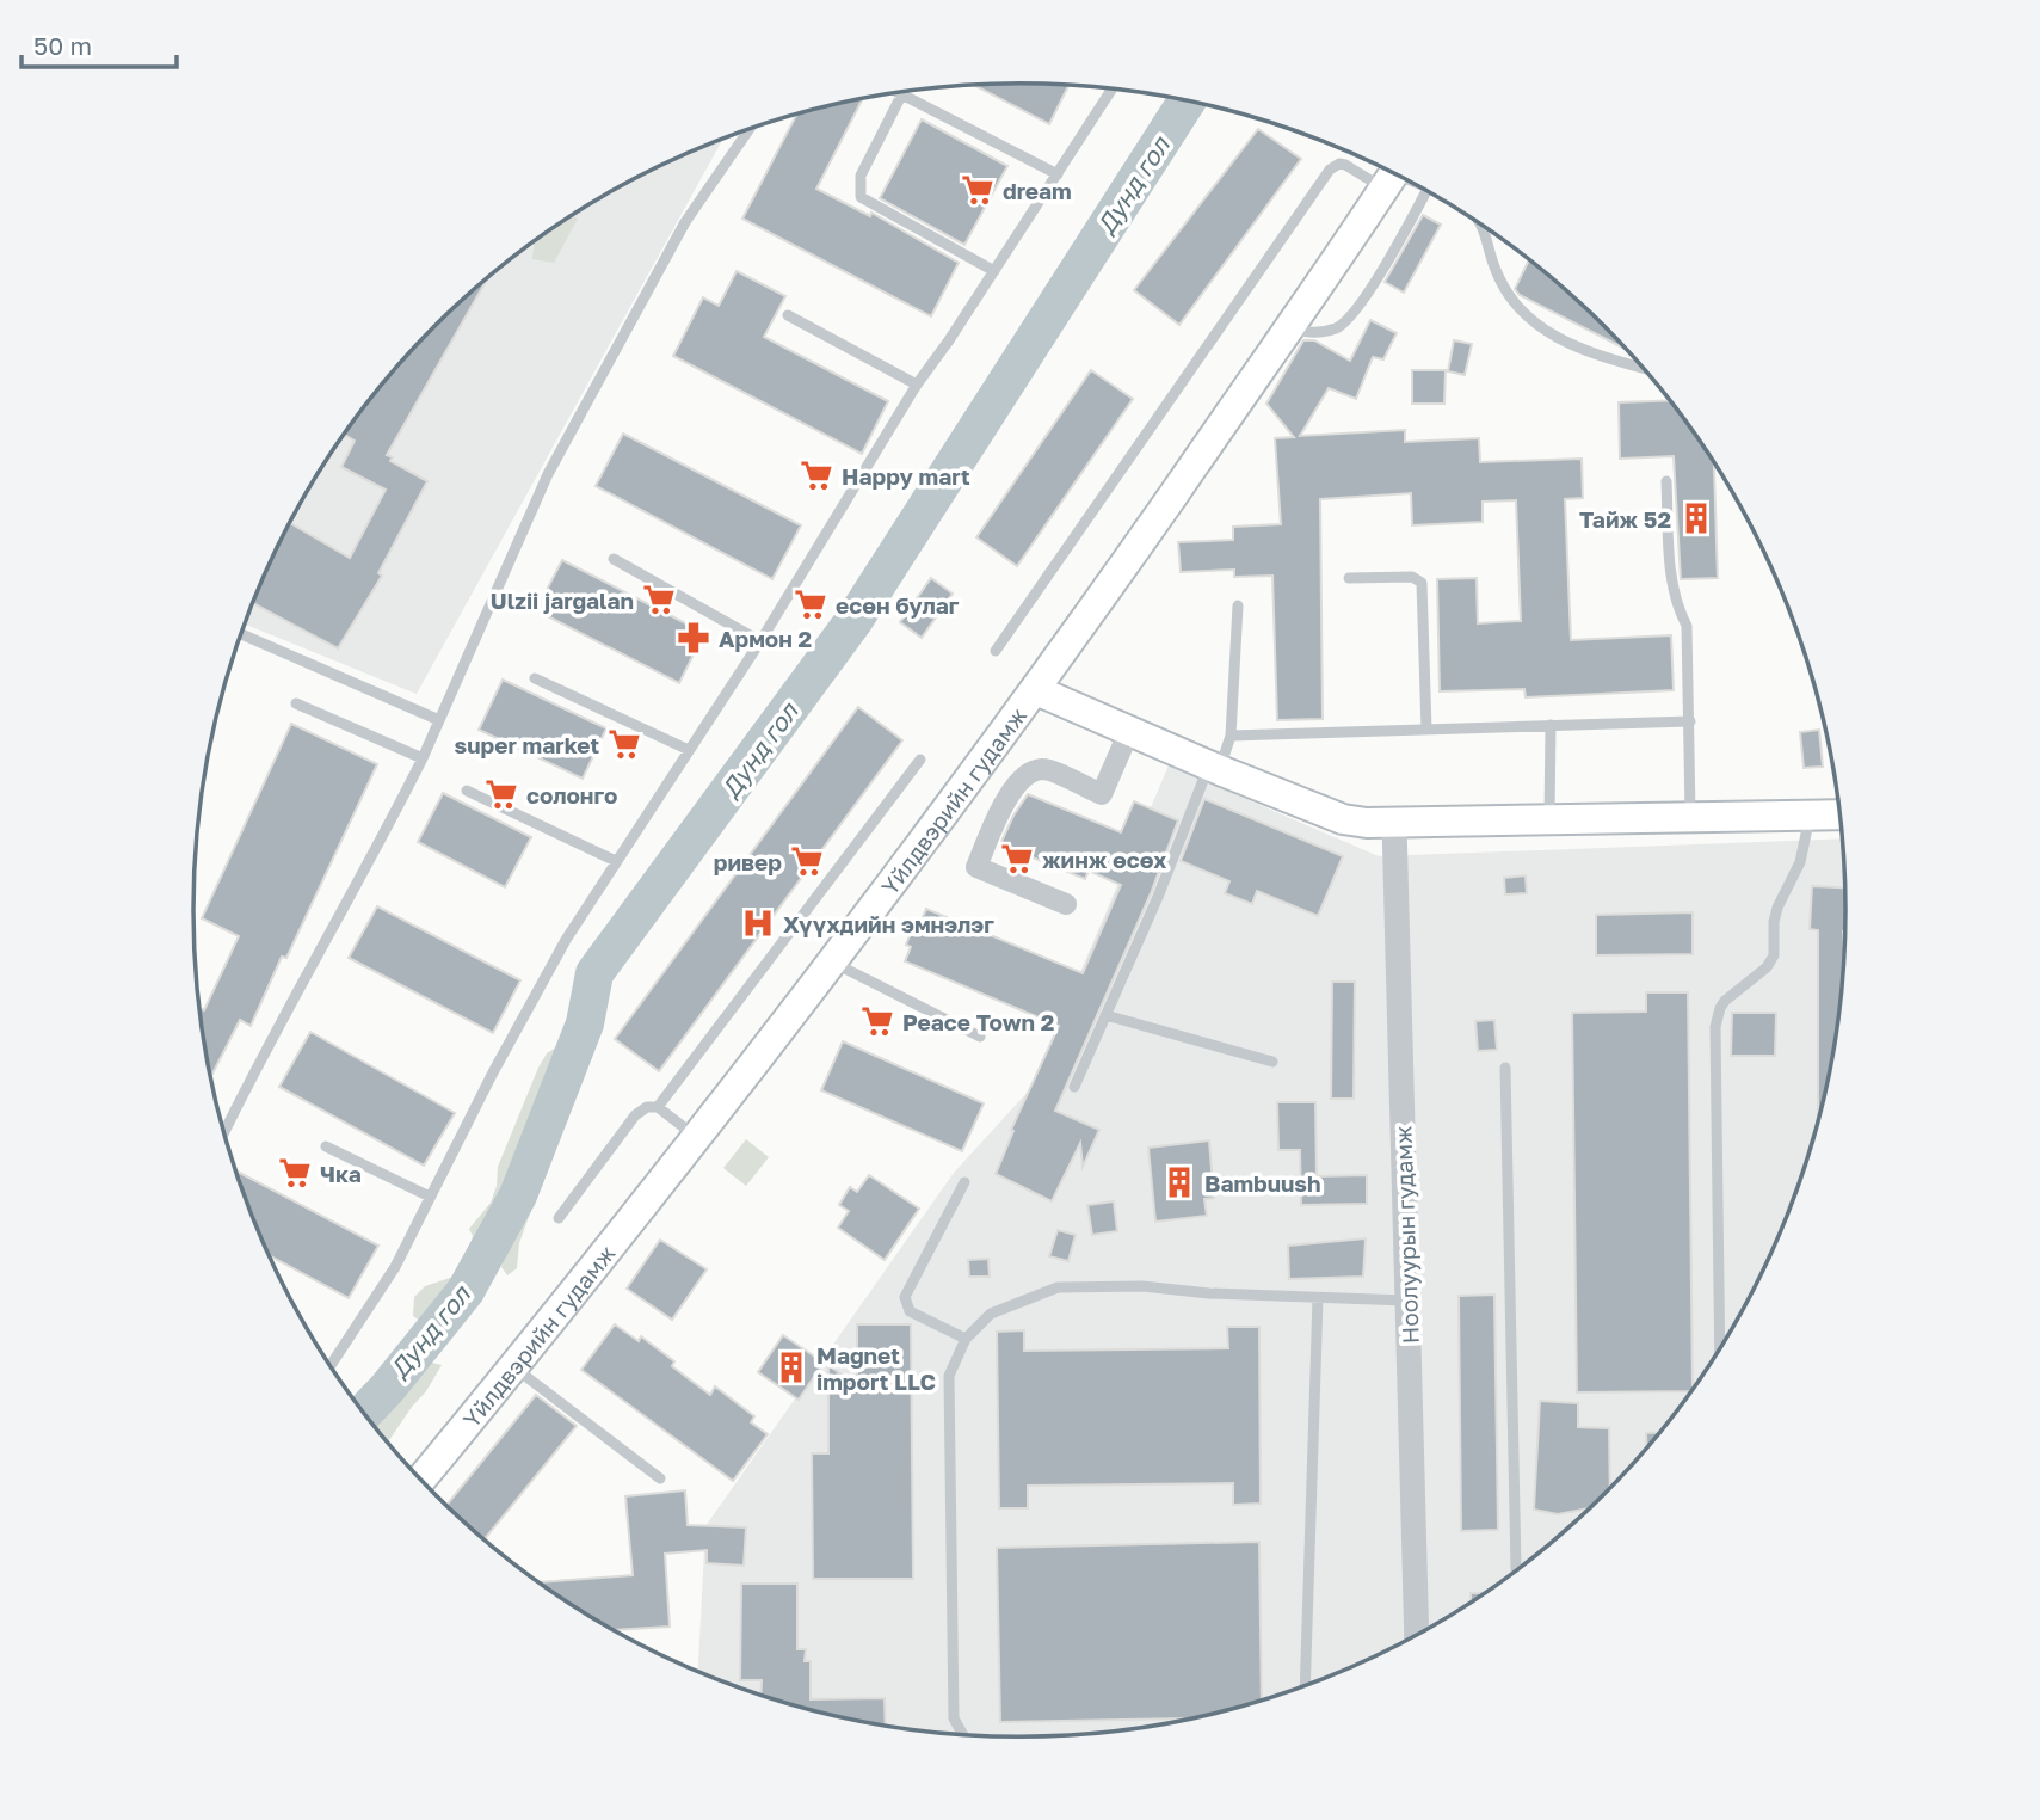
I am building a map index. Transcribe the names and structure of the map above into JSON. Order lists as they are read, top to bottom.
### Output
{
  "streets": {
    "main road": ["Yйлдвэрийн гудамж"],
    "street": ["Ноолуурын гудамж"]
  },
  "water": ["Дунд гол"],
  "places": {
    "supermarket": [
      "dream",
      "Happy mart",
      "Ulzii jargalan",
      "есөн булаг",
      "super market",
      "солонго",
      "жинж өсөх",
      "ривер",
      "Peace Town 2",
      "Чка"
    ],
    "building": ["Тайж 52", "Bambuush", "Magnet import LLC"],
    "pharmacy": ["Армон 2"],
    "hospital": ["Хүүхдийн эмнэлэг"]
  },
  "scale_bar": "50 m"
}
